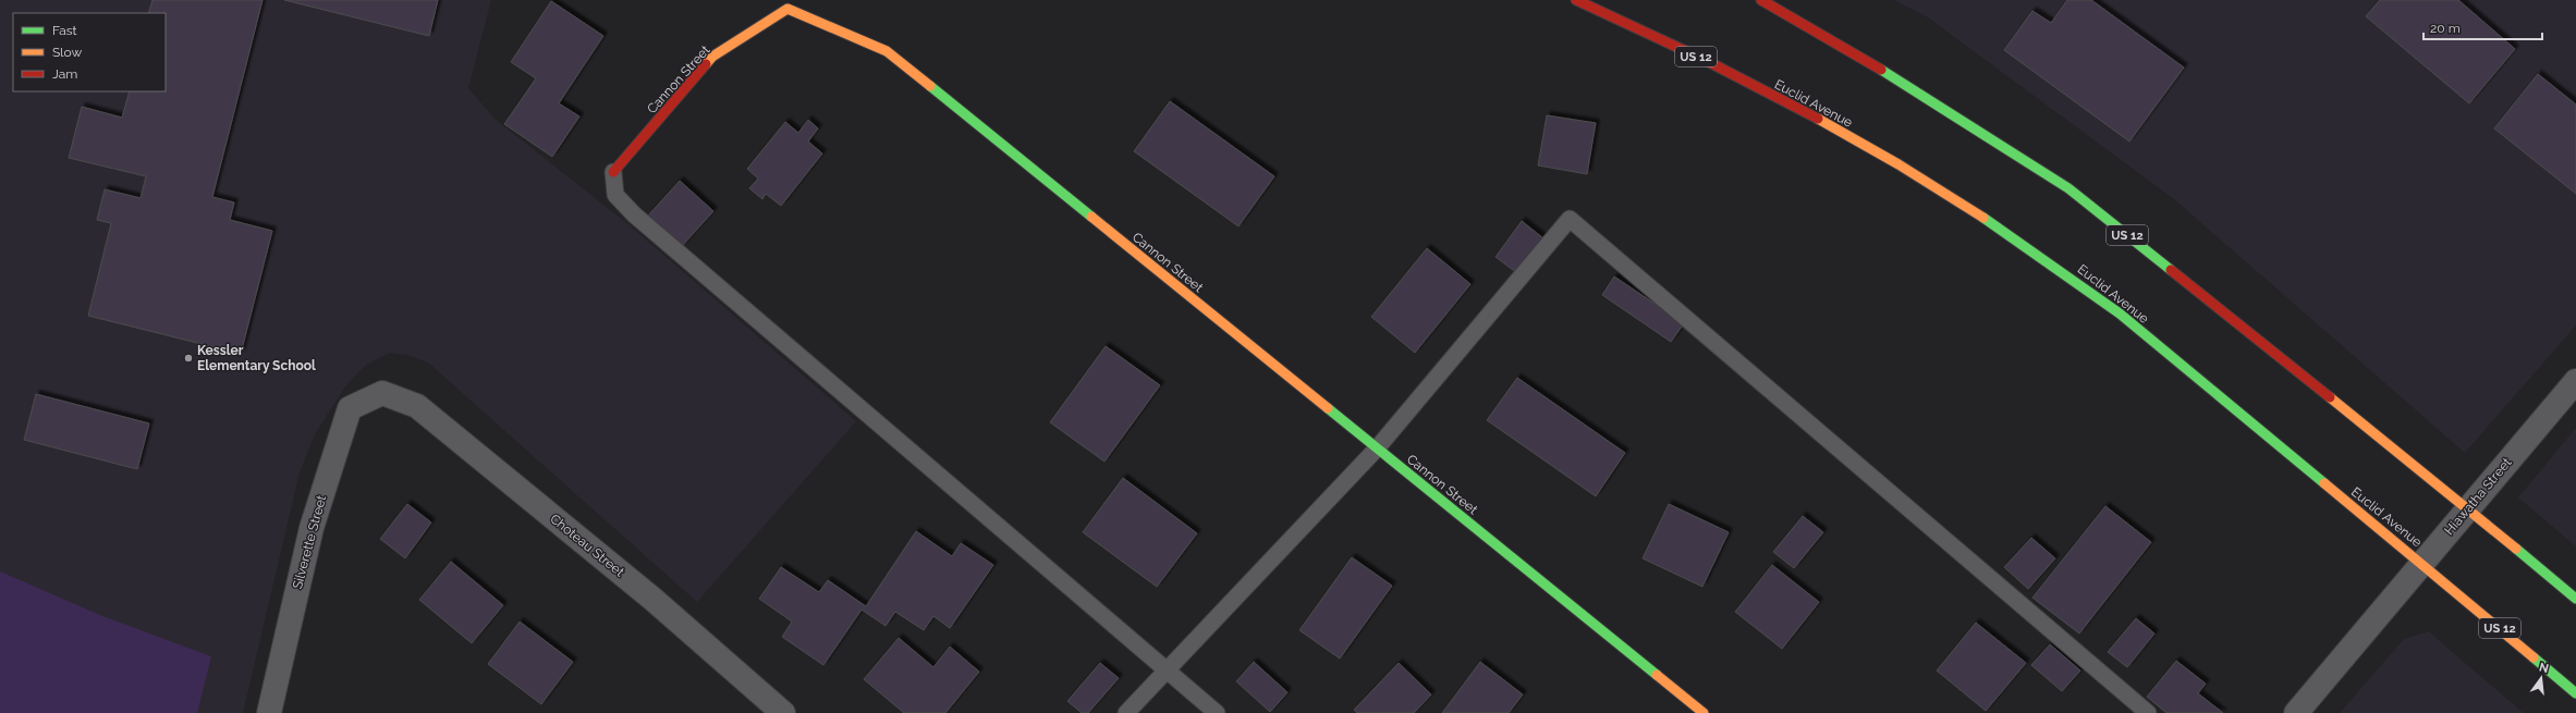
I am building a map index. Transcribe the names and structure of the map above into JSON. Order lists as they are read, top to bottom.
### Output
{
  "streets": {
    "main road": ["US 12", "Cannon Street", "Euclid Avenue"],
    "street": ["Hiawatha Street", "Silverette Street", "Choteau Street"]
  },
  "crossings": [
    ["US 12", "Hiawatha Street"],
    ["Euclid Avenue", "Hiawatha Street"],
    ["Silverette Street", "Choteau Street"]
  ],
  "places": ["Kessler Elementary School"],
  "legend": ["Fast", "Slow", "Jam"],
  "scale_bar": "20 m",
  "north": "top"
}
